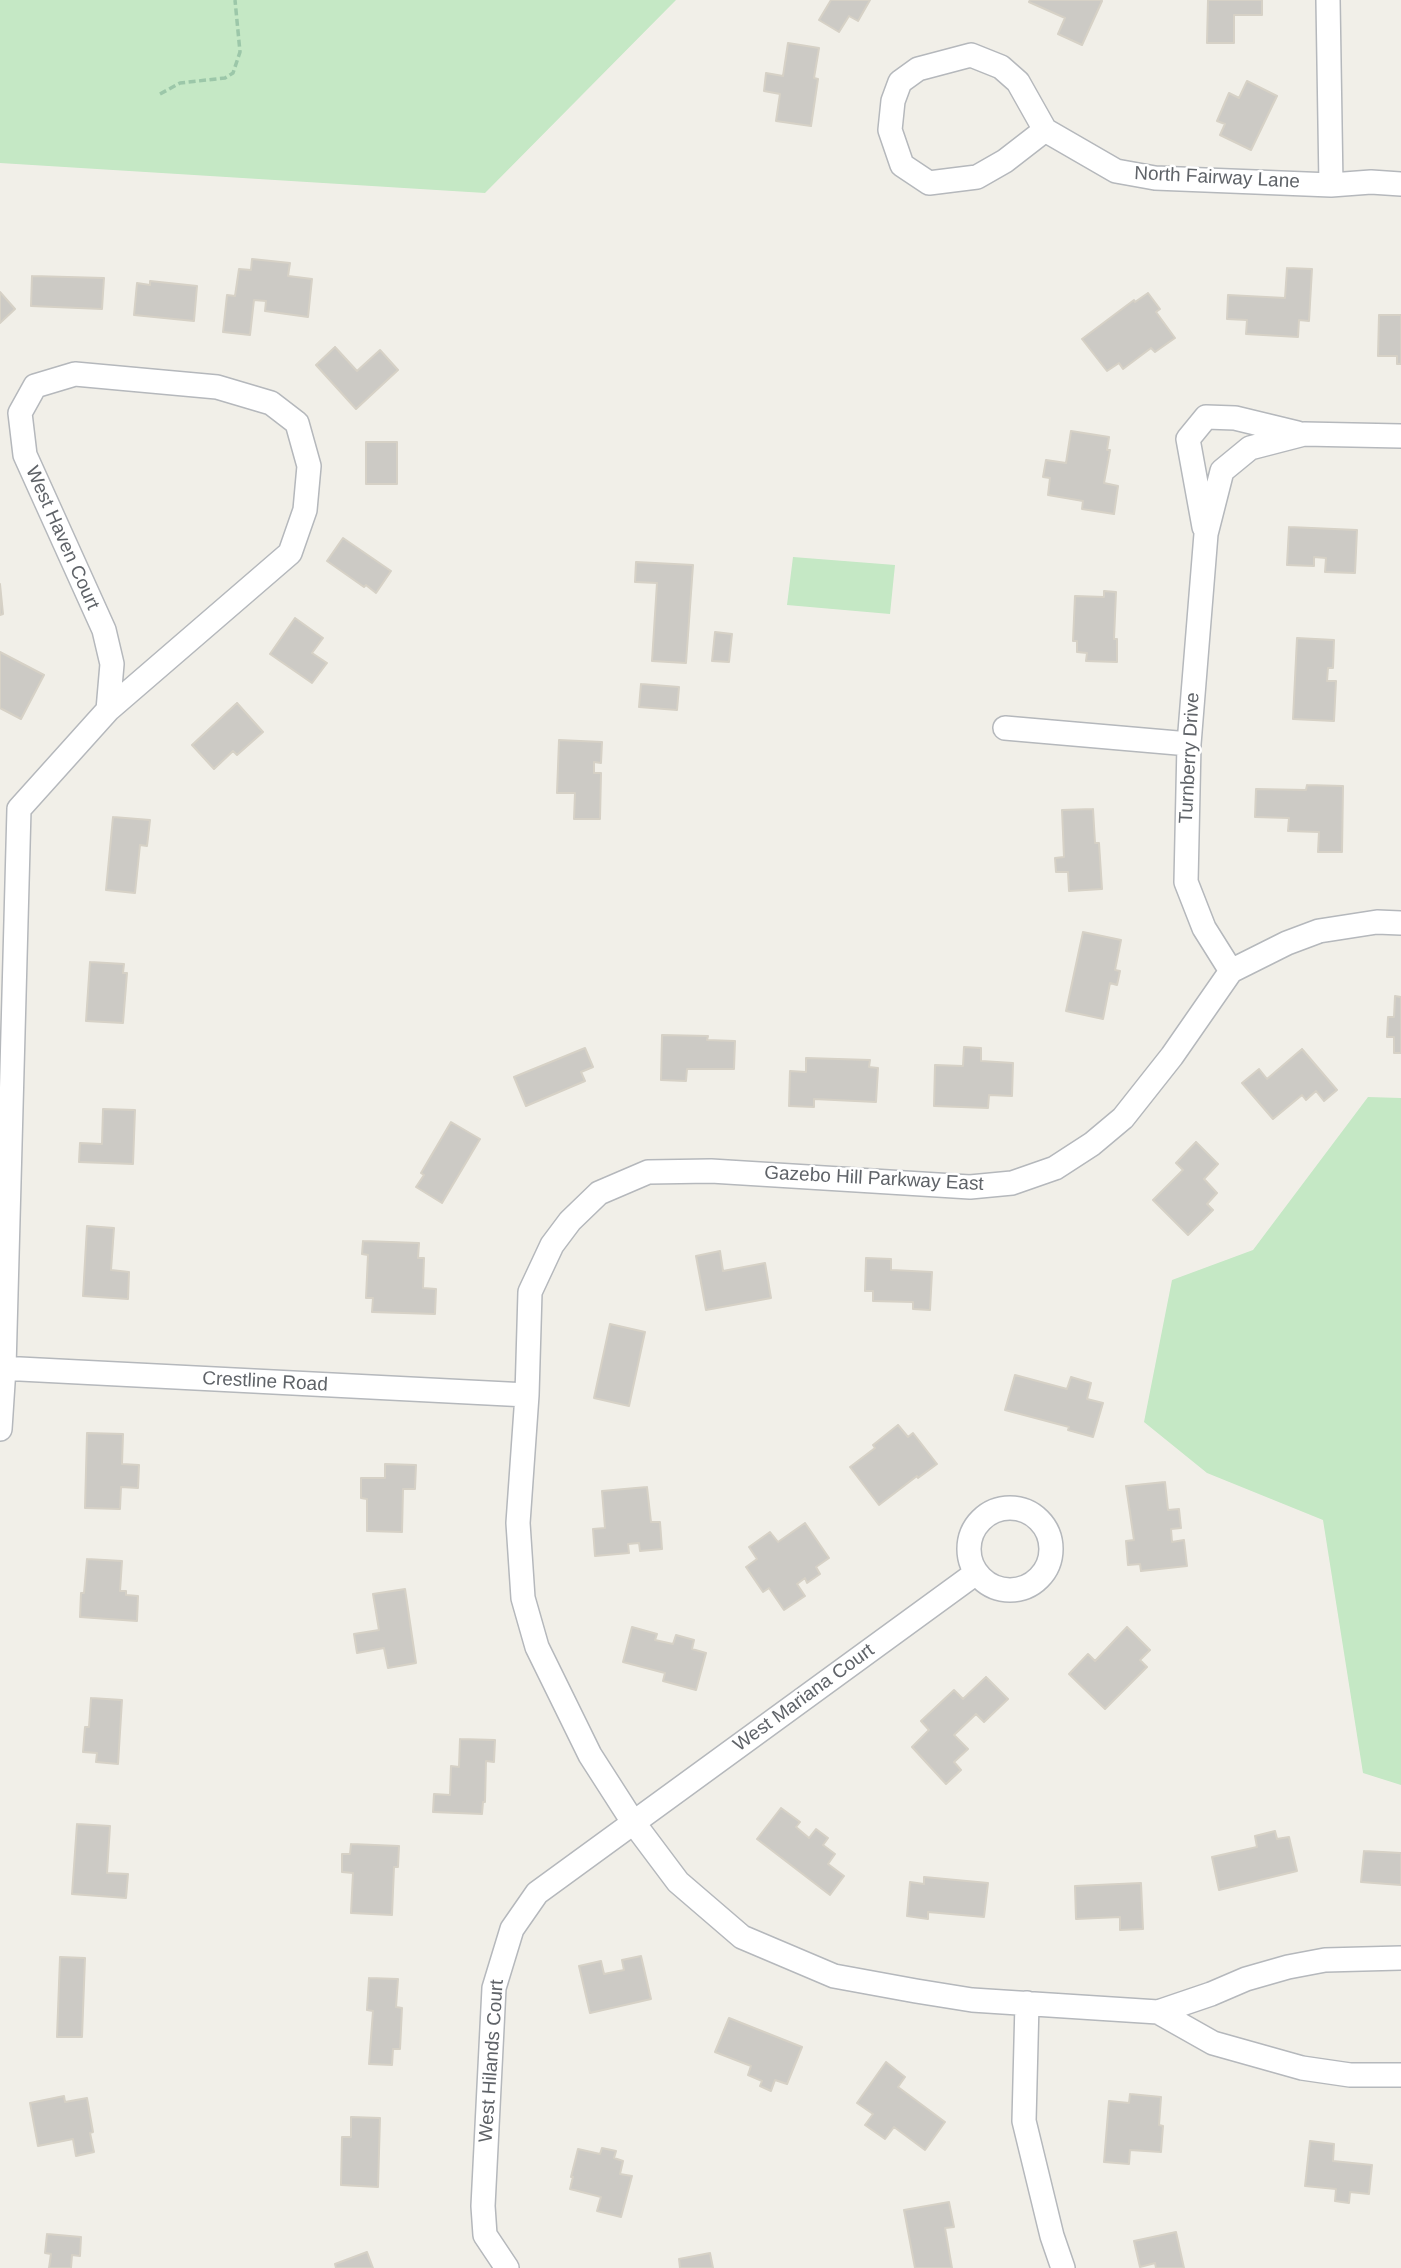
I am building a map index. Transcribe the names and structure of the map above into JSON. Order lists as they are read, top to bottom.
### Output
{
  "streets": {
    "street": [
      "North Fairway Lane",
      "West Haven Court",
      "Turnberry Drive",
      "Gazebo Hill Parkway East",
      "Crestline Road",
      "West Mariana Court",
      "West Hilands Court"
    ]
  },
  "crossings": [
    ["Turnberry Drive", "Gazebo Hill Parkway East"],
    ["Gazebo Hill Parkway East", "Crestline Road"],
    ["Gazebo Hill Parkway East", "West Mariana Court"],
    ["Gazebo Hill Parkway East", "West Hilands Court"],
    ["West Mariana Court", "West Hilands Court"]
  ]
}
